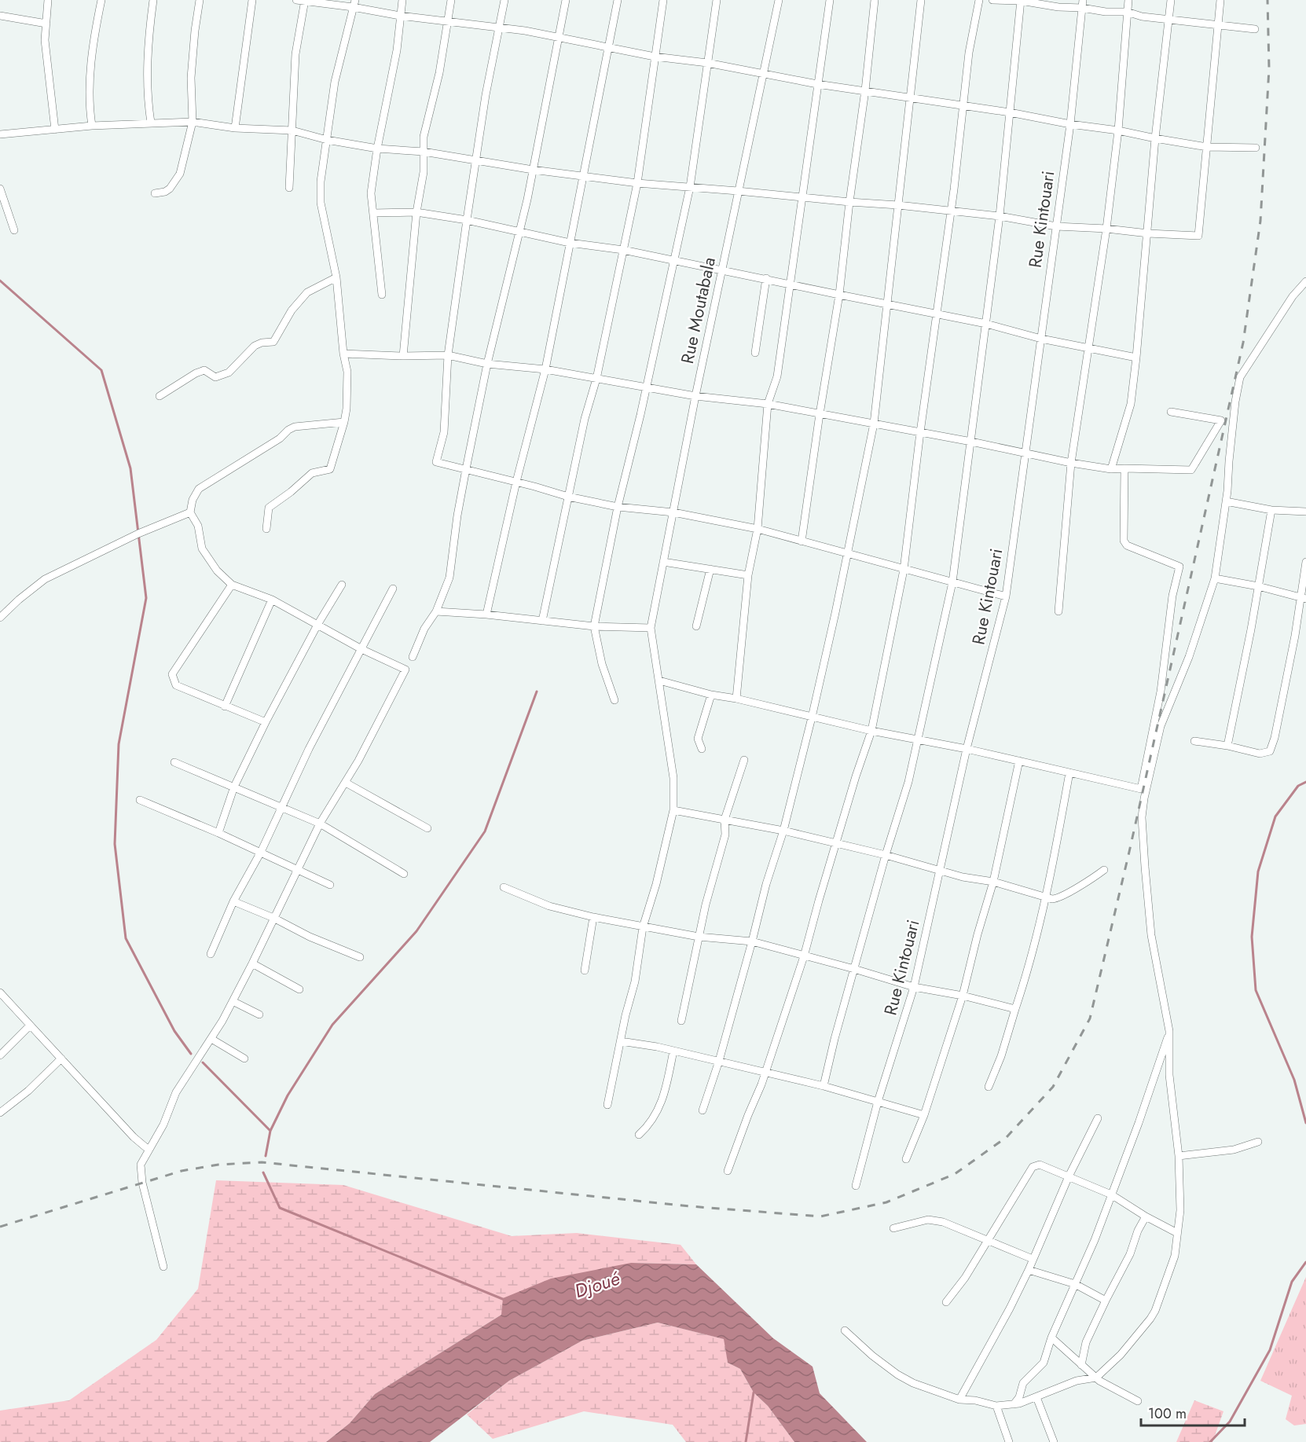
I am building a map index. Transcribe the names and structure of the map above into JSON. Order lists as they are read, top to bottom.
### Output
{
  "streets": {
    "street": ["Rue Kintouari", "Rue Moutabala"]
  },
  "water": ["Djoué"],
  "scale_bar": "100 m"
}
